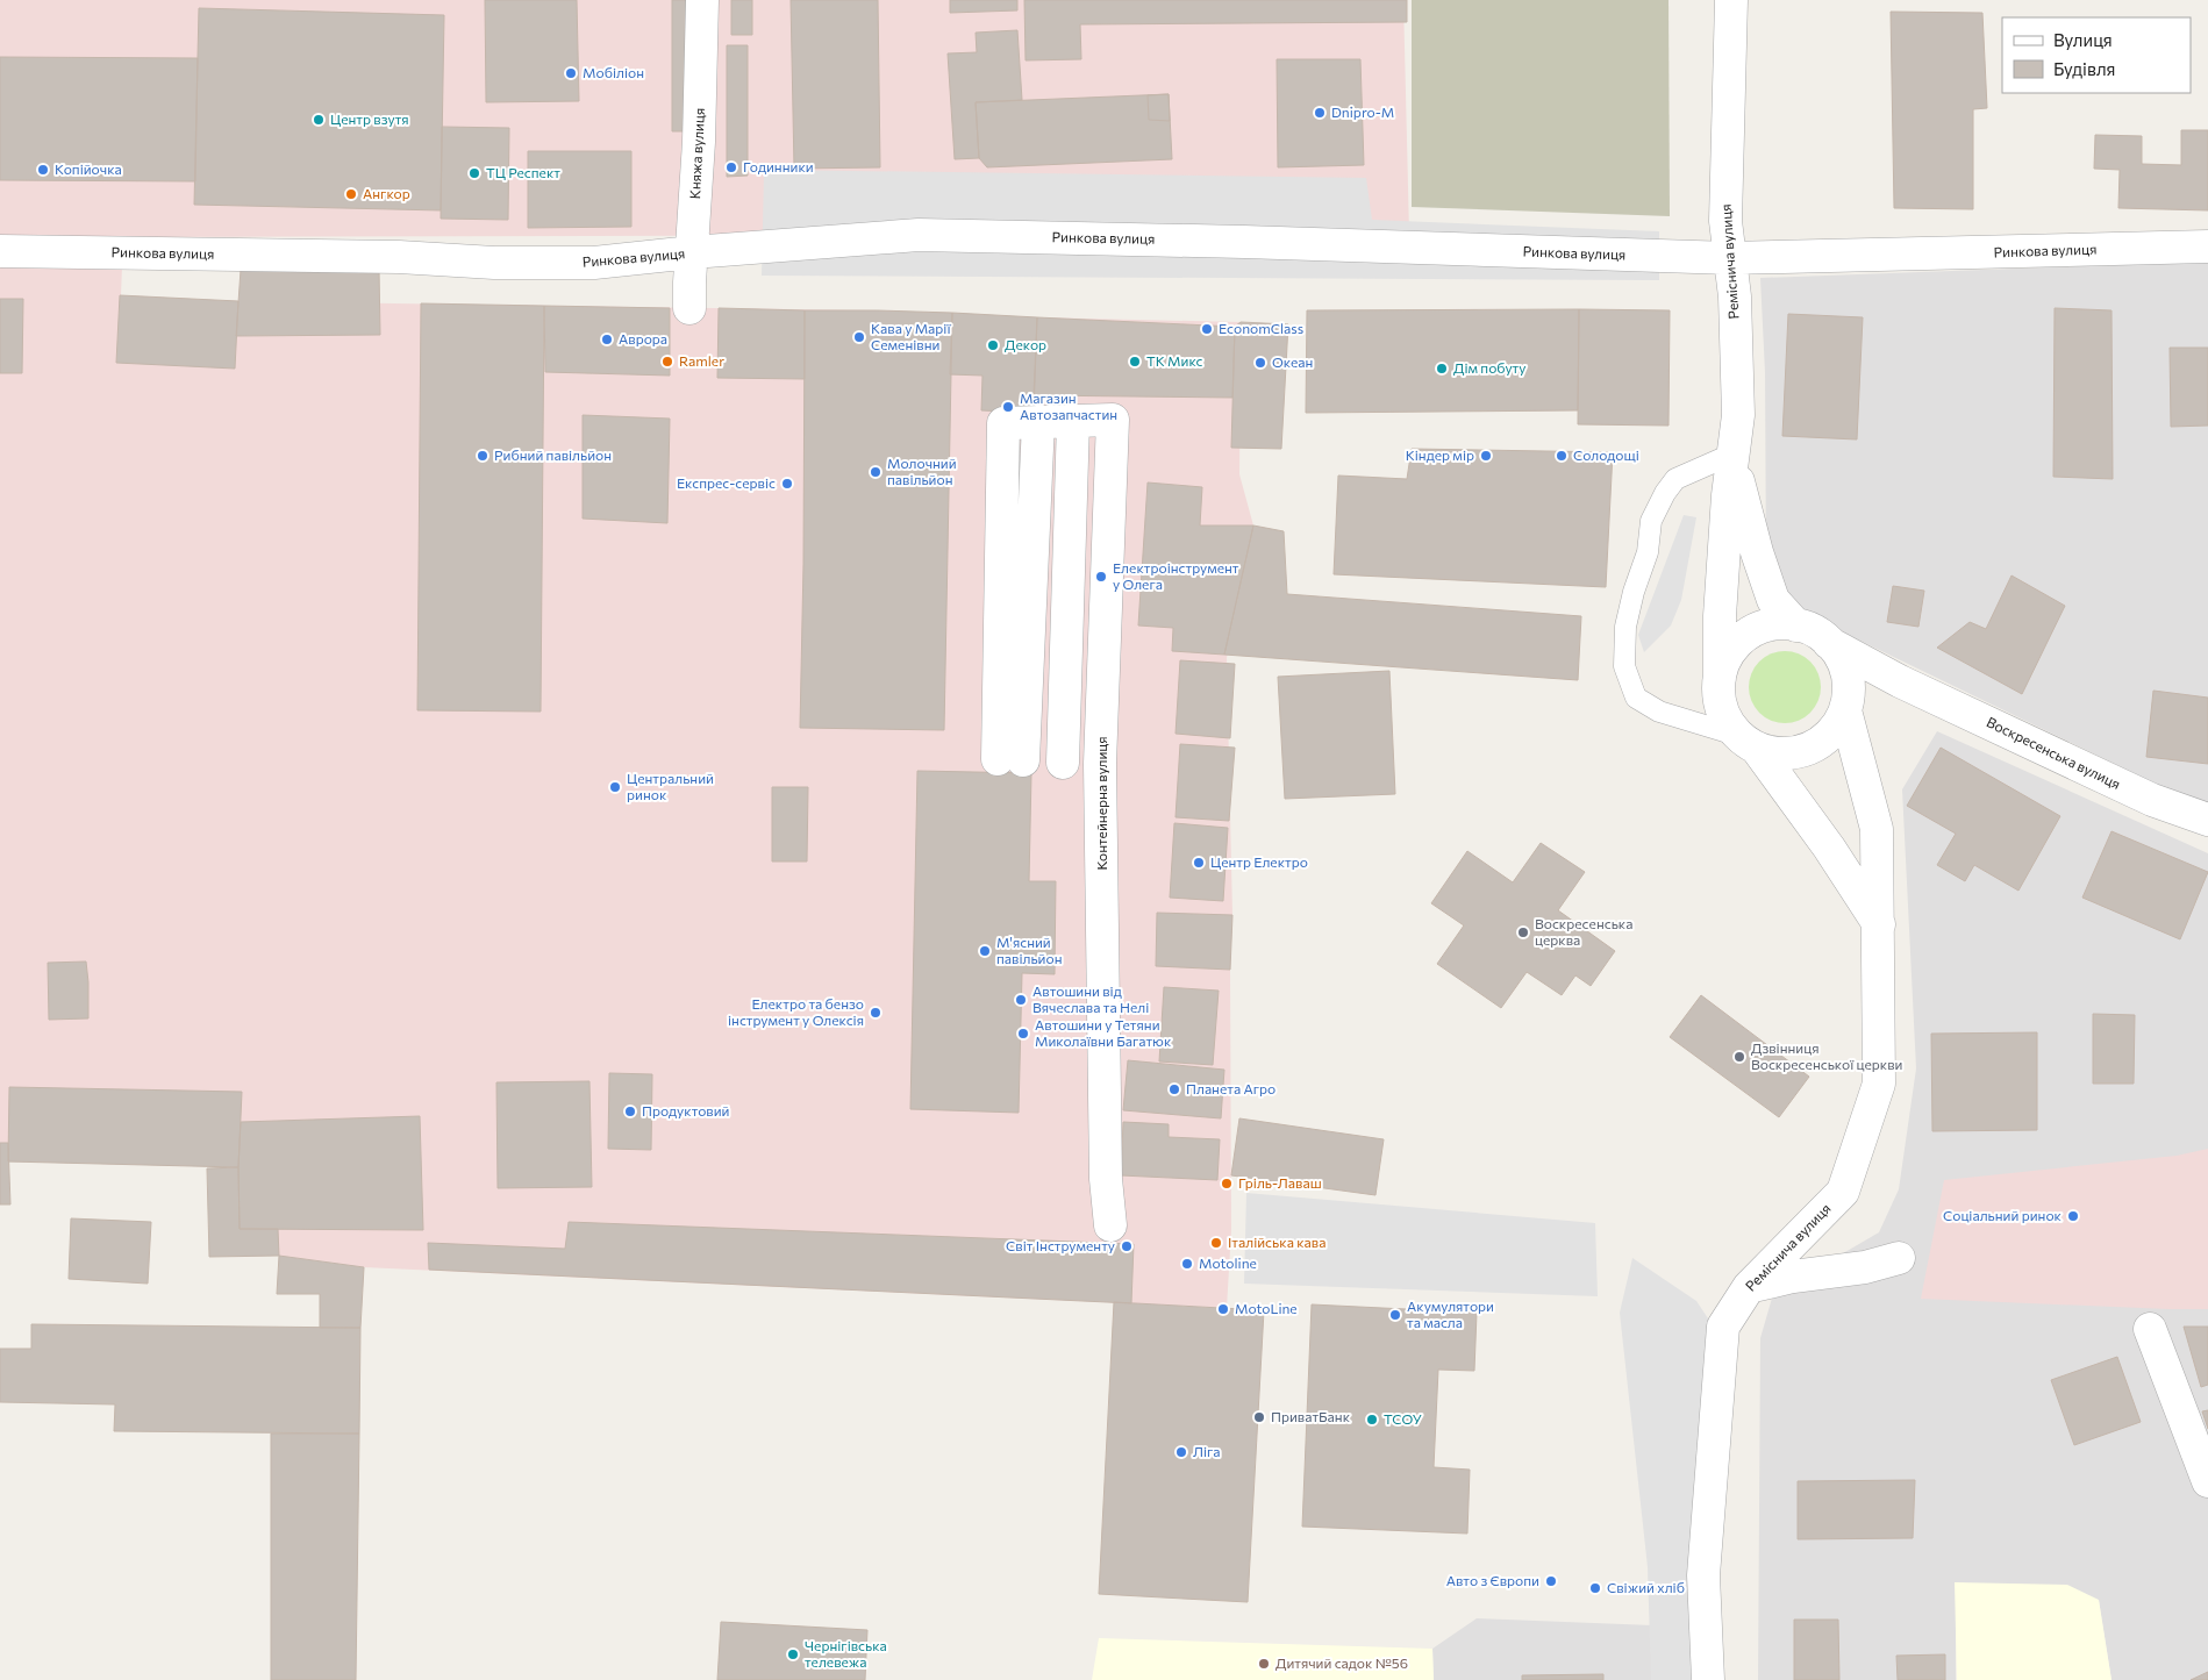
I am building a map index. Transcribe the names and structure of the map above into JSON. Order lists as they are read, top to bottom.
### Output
{
  "streets": {
    "street": [
      "Княжа вулиця",
      "Ринкова вулиця",
      "Реміснича вулиця",
      "Воскресенська вулиця",
      "Контейнерна вулиця"
    ]
  },
  "crossings": [
    ["Княжа вулиця", "Ринкова вулиця"],
    ["Ринкова вулиця", "Реміснича вулиця"],
    ["Реміснича вулиця", "Воскресенська вулиця"]
  ],
  "places": [
    "Мобіліон",
    "Dnipro-M",
    "Центр взутя",
    "Годинники",
    "Копійочка",
    "ТЦ Респект",
    "Ангкор",
    "EconomClass",
    "Кава у Марії Семенівни",
    "Аврора",
    "Декор",
    "Ramler",
    "ТК Микс",
    "Океан",
    "Дім побуту",
    "Магазин Автозапчастин",
    "Рибний павільйон",
    "Кіндер мір",
    "Солодощі",
    "Молочний павільйон",
    "Експрес-сервіс",
    "Електроінструмент у Олега",
    "Центральний ринок",
    "Центр Електро",
    "Воскресенська церква",
    "М'ясний павільйон",
    "Автошини від Вячеслава та Нелі",
    "Електро та бензо інструмент у Олексія",
    "Автошини у Тетяни Миколаївни Багатюк",
    "Дзвінниця Воскресенської церкви",
    "Планета Агро",
    "Продуктовий",
    "Гріль-Лаваш",
    "Соціальний ринок",
    "Італійська кава",
    "Світ Інструменту",
    "Motoline",
    "MotoLine",
    "Акумулятори та масла",
    "ПриватБанк",
    "ТСОУ",
    "Ліга",
    "Авто з Європи",
    "Свіжий хліб",
    "Чернігівська телевежа",
    "Дитячий садок №56"
  ],
  "legend": ["Вулиця", "Будівля"]
}
